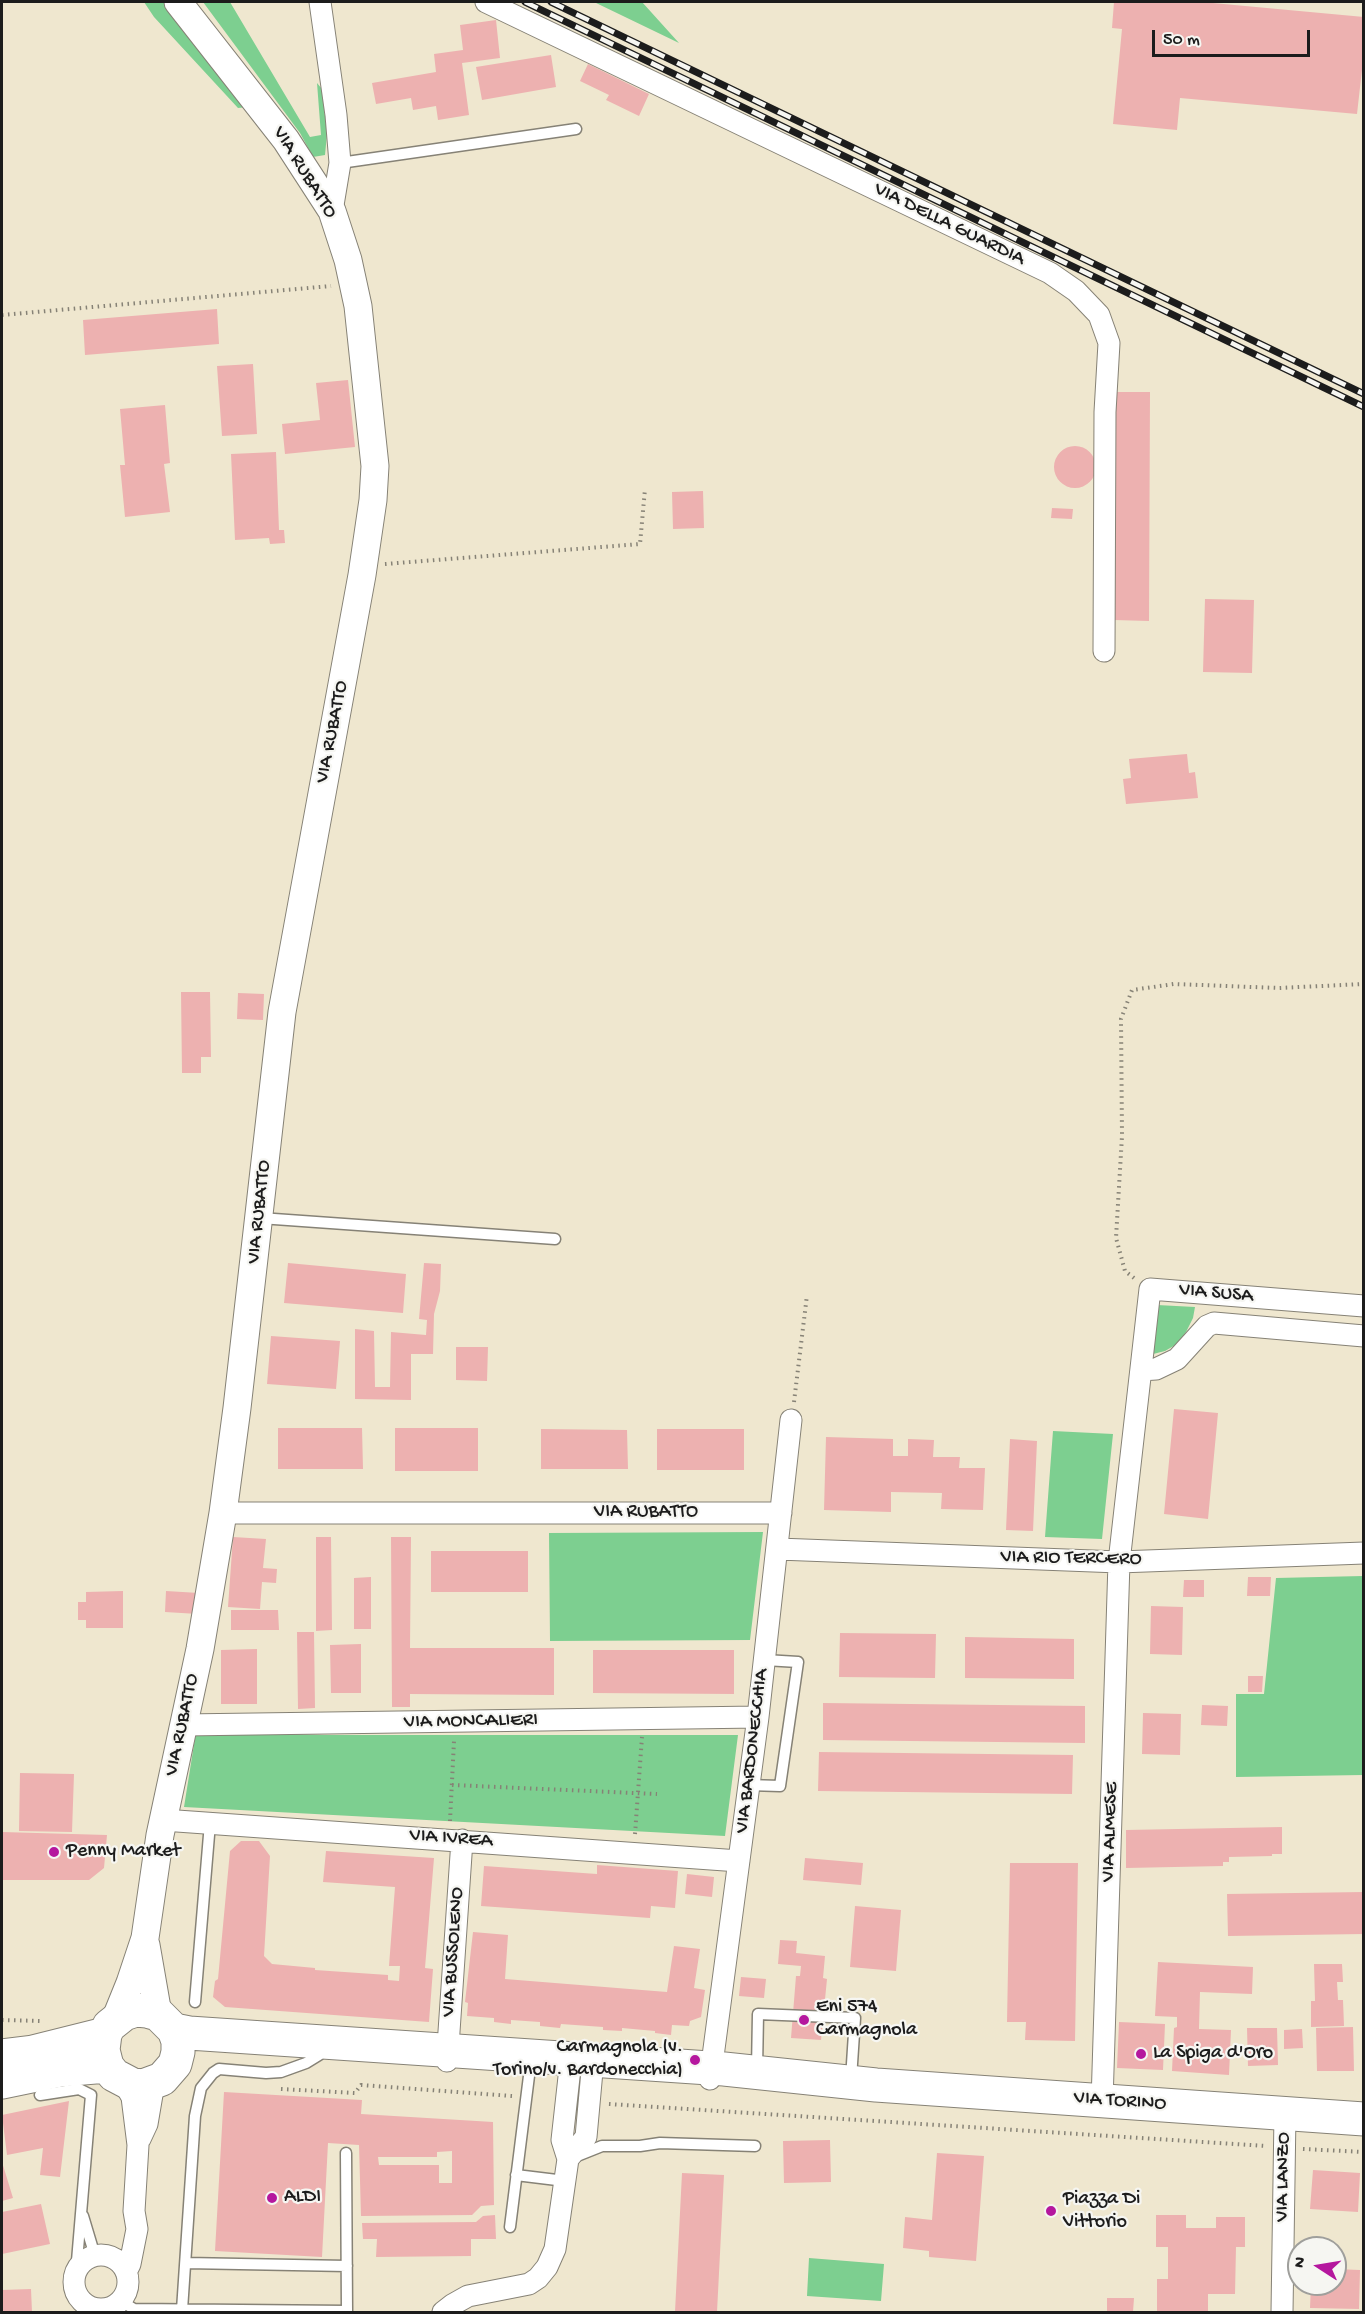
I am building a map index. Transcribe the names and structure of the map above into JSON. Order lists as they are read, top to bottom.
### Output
{
  "streets": {
    "main road": ["VIA TORINO"],
    "street": [
      "VIA RUBATTO",
      "VIA DELLA GUARDIA",
      "VIA SUSA",
      "VIA RIO TERCERO",
      "VIA MONCALIERI",
      "VIA BARDONECCHIA",
      "VIA ALMESE",
      "VIA IVREA",
      "VIA BUSSOLENO",
      "VIA LANZO"
    ]
  },
  "crossings": [
    ["VIA RUBATTO", "VIA MONCALIERI"],
    ["VIA RUBATTO", "VIA BARDONECCHIA"],
    ["VIA RUBATTO", "VIA IVREA"],
    ["VIA RIO TERCERO", "VIA BARDONECCHIA"],
    ["VIA RIO TERCERO", "VIA ALMESE"],
    ["VIA MONCALIERI", "VIA BARDONECCHIA"],
    ["VIA BARDONECCHIA", "VIA IVREA"],
    ["VIA BARDONECCHIA", "VIA TORINO"],
    ["VIA ALMESE", "VIA TORINO"],
    ["VIA IVREA", "VIA BUSSOLENO"],
    ["VIA BUSSOLENO", "VIA TORINO"],
    ["VIA TORINO", "VIA LANZO"]
  ],
  "places": [
    "Penny Market",
    "Eni 574 Carmagnola",
    "La Spiga d'Oro",
    "Carmagnola (v. Torino/v. Bardonecchia)",
    "ALDI",
    "Piazza Di Vittorio"
  ],
  "scale_bar": "50 m",
  "north": "left"
}
